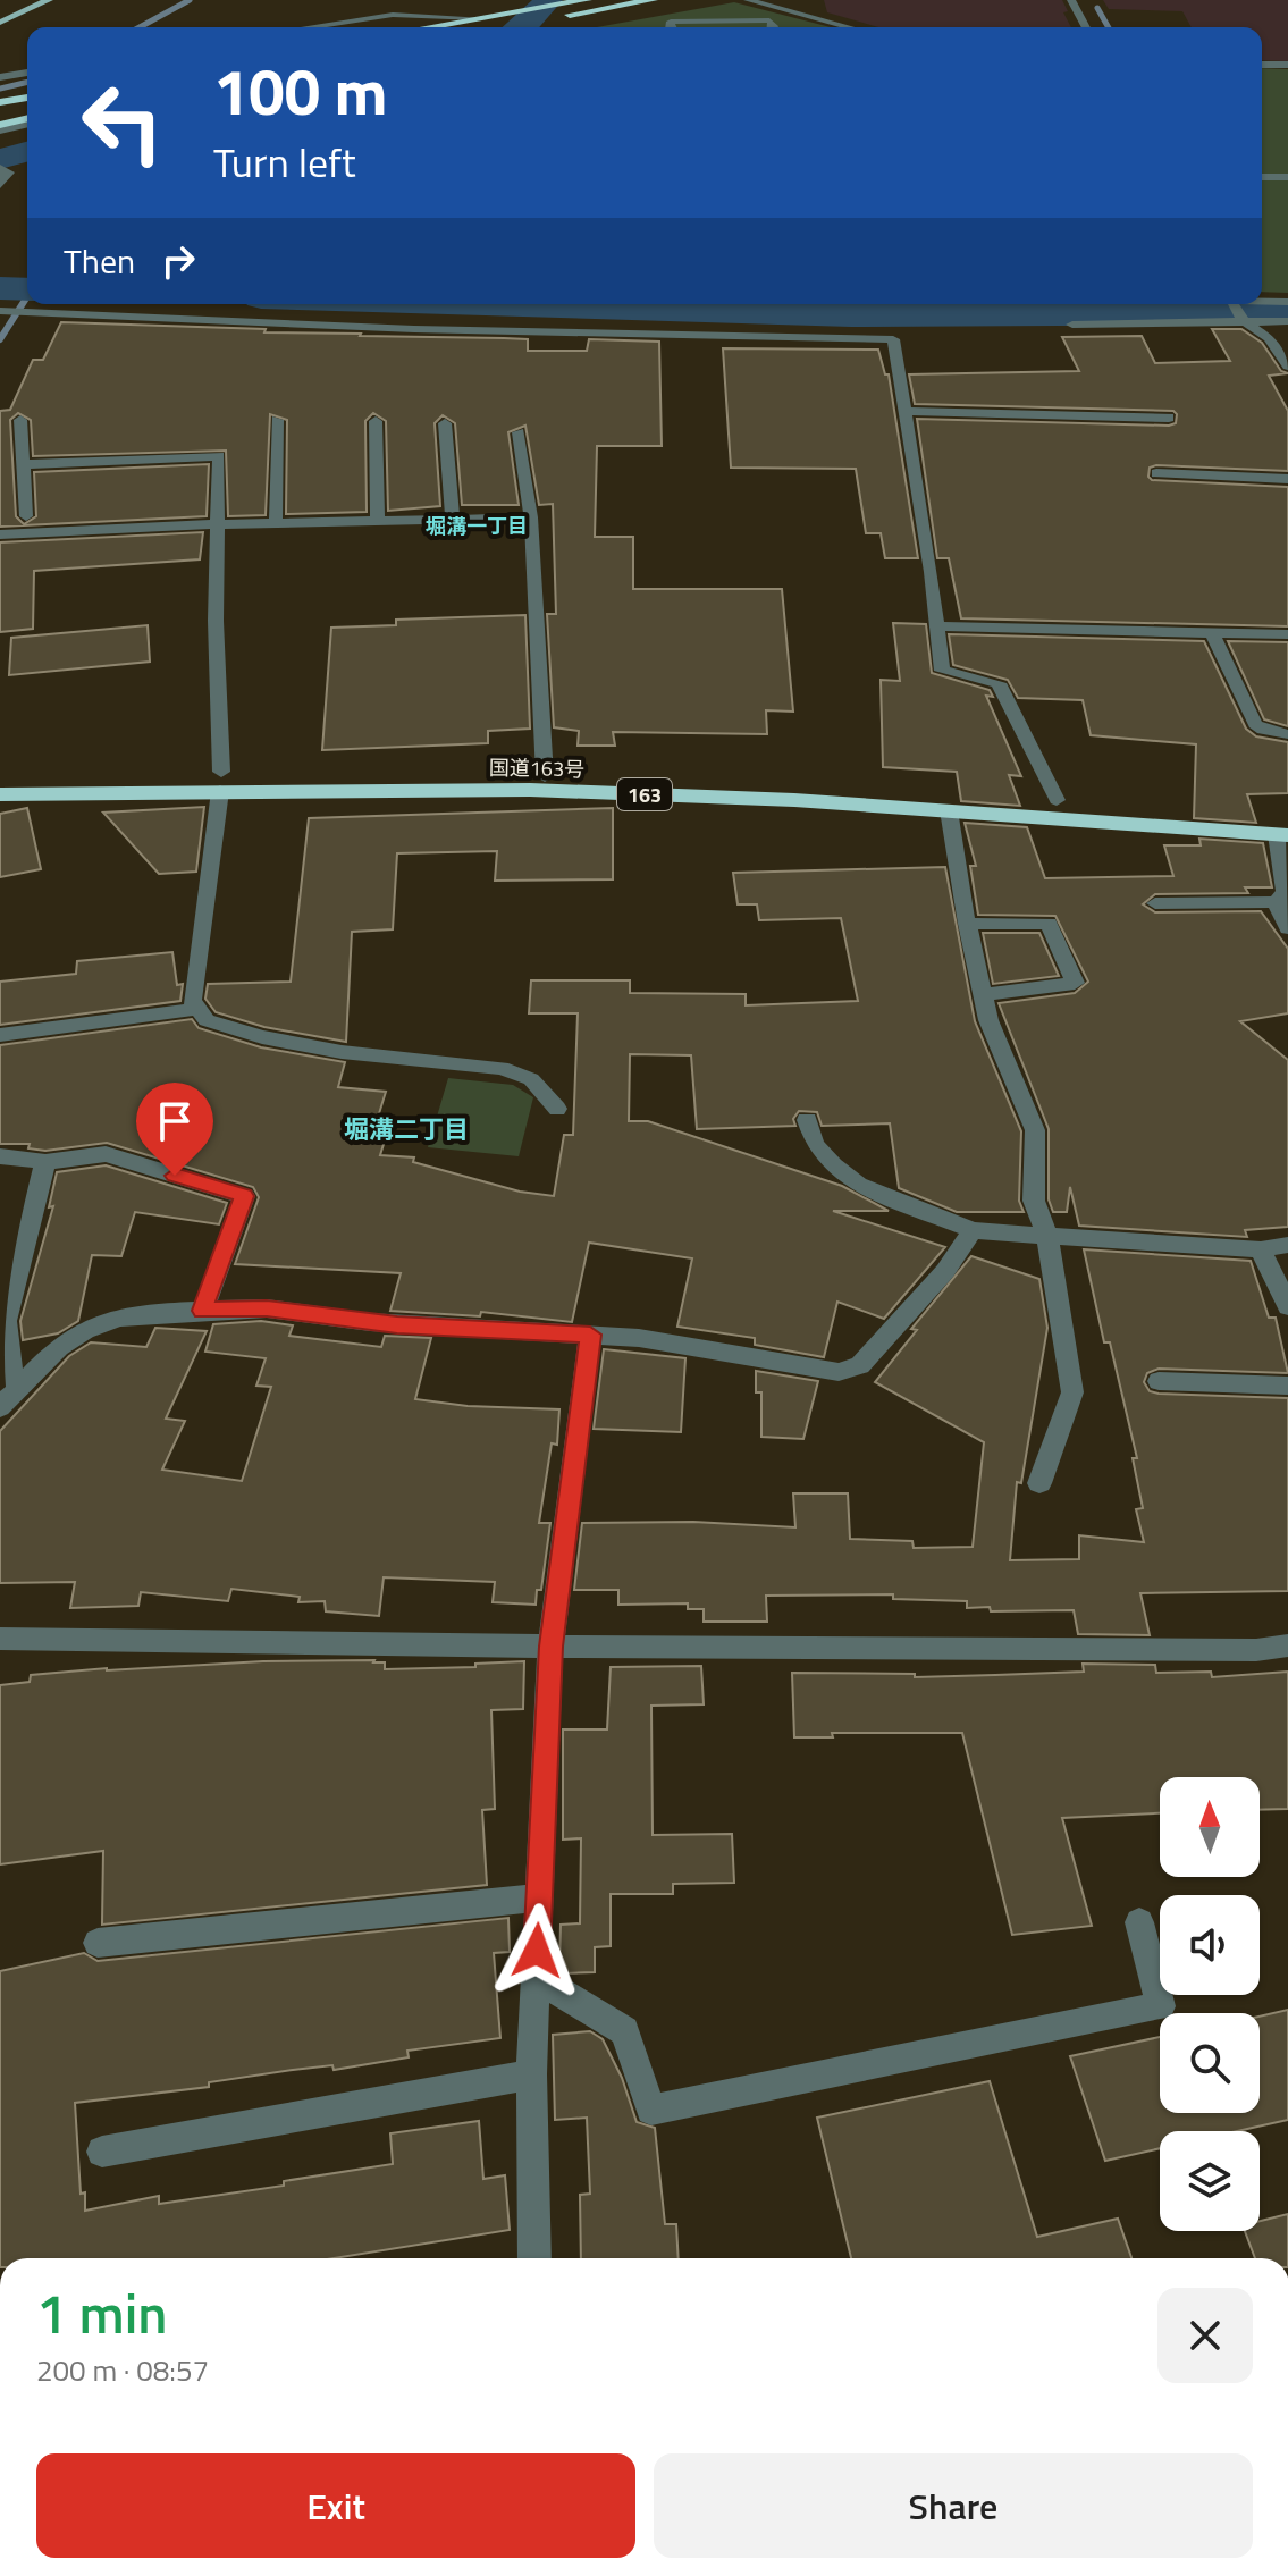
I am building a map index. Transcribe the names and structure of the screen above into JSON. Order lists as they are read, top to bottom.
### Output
{
  "streets": {
    "highway": ["国道163号", "163"]
  },
  "districts": ["堀溝一丁目", "堀溝二丁目"],
  "north": "top",
  "page": {
    "turn": ["100 m", "Turn left"],
    "then": "Then",
    "heading": ["1 min", "200 m · 08:57"],
    "buttons": ["Exit", "Share"]
  }
}
